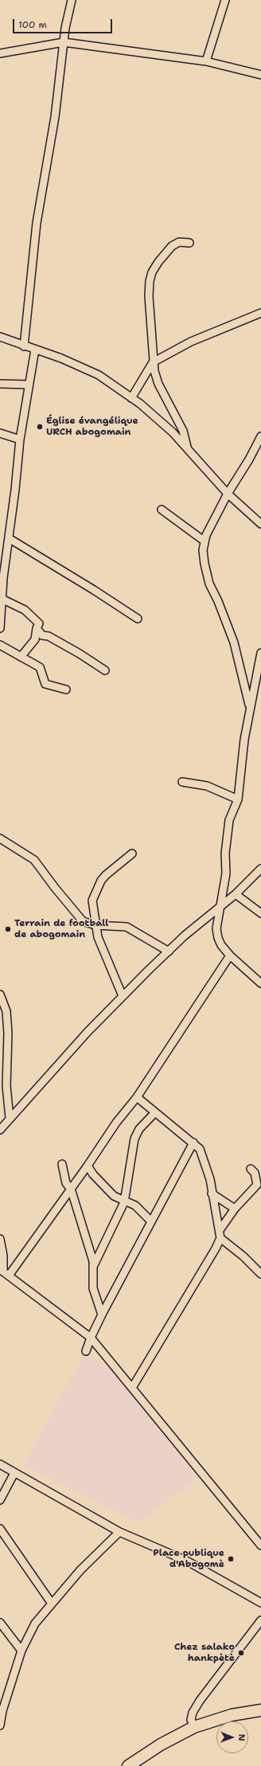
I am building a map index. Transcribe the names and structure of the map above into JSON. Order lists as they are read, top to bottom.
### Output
{
  "places": [
    "Église évangélique URCH abogomain",
    "Terrain de football de abogomain",
    "Place publique d'Abogomè",
    "Chez salako hankpètè"
  ],
  "scale_bar": "100 m",
  "north": "right"
}
